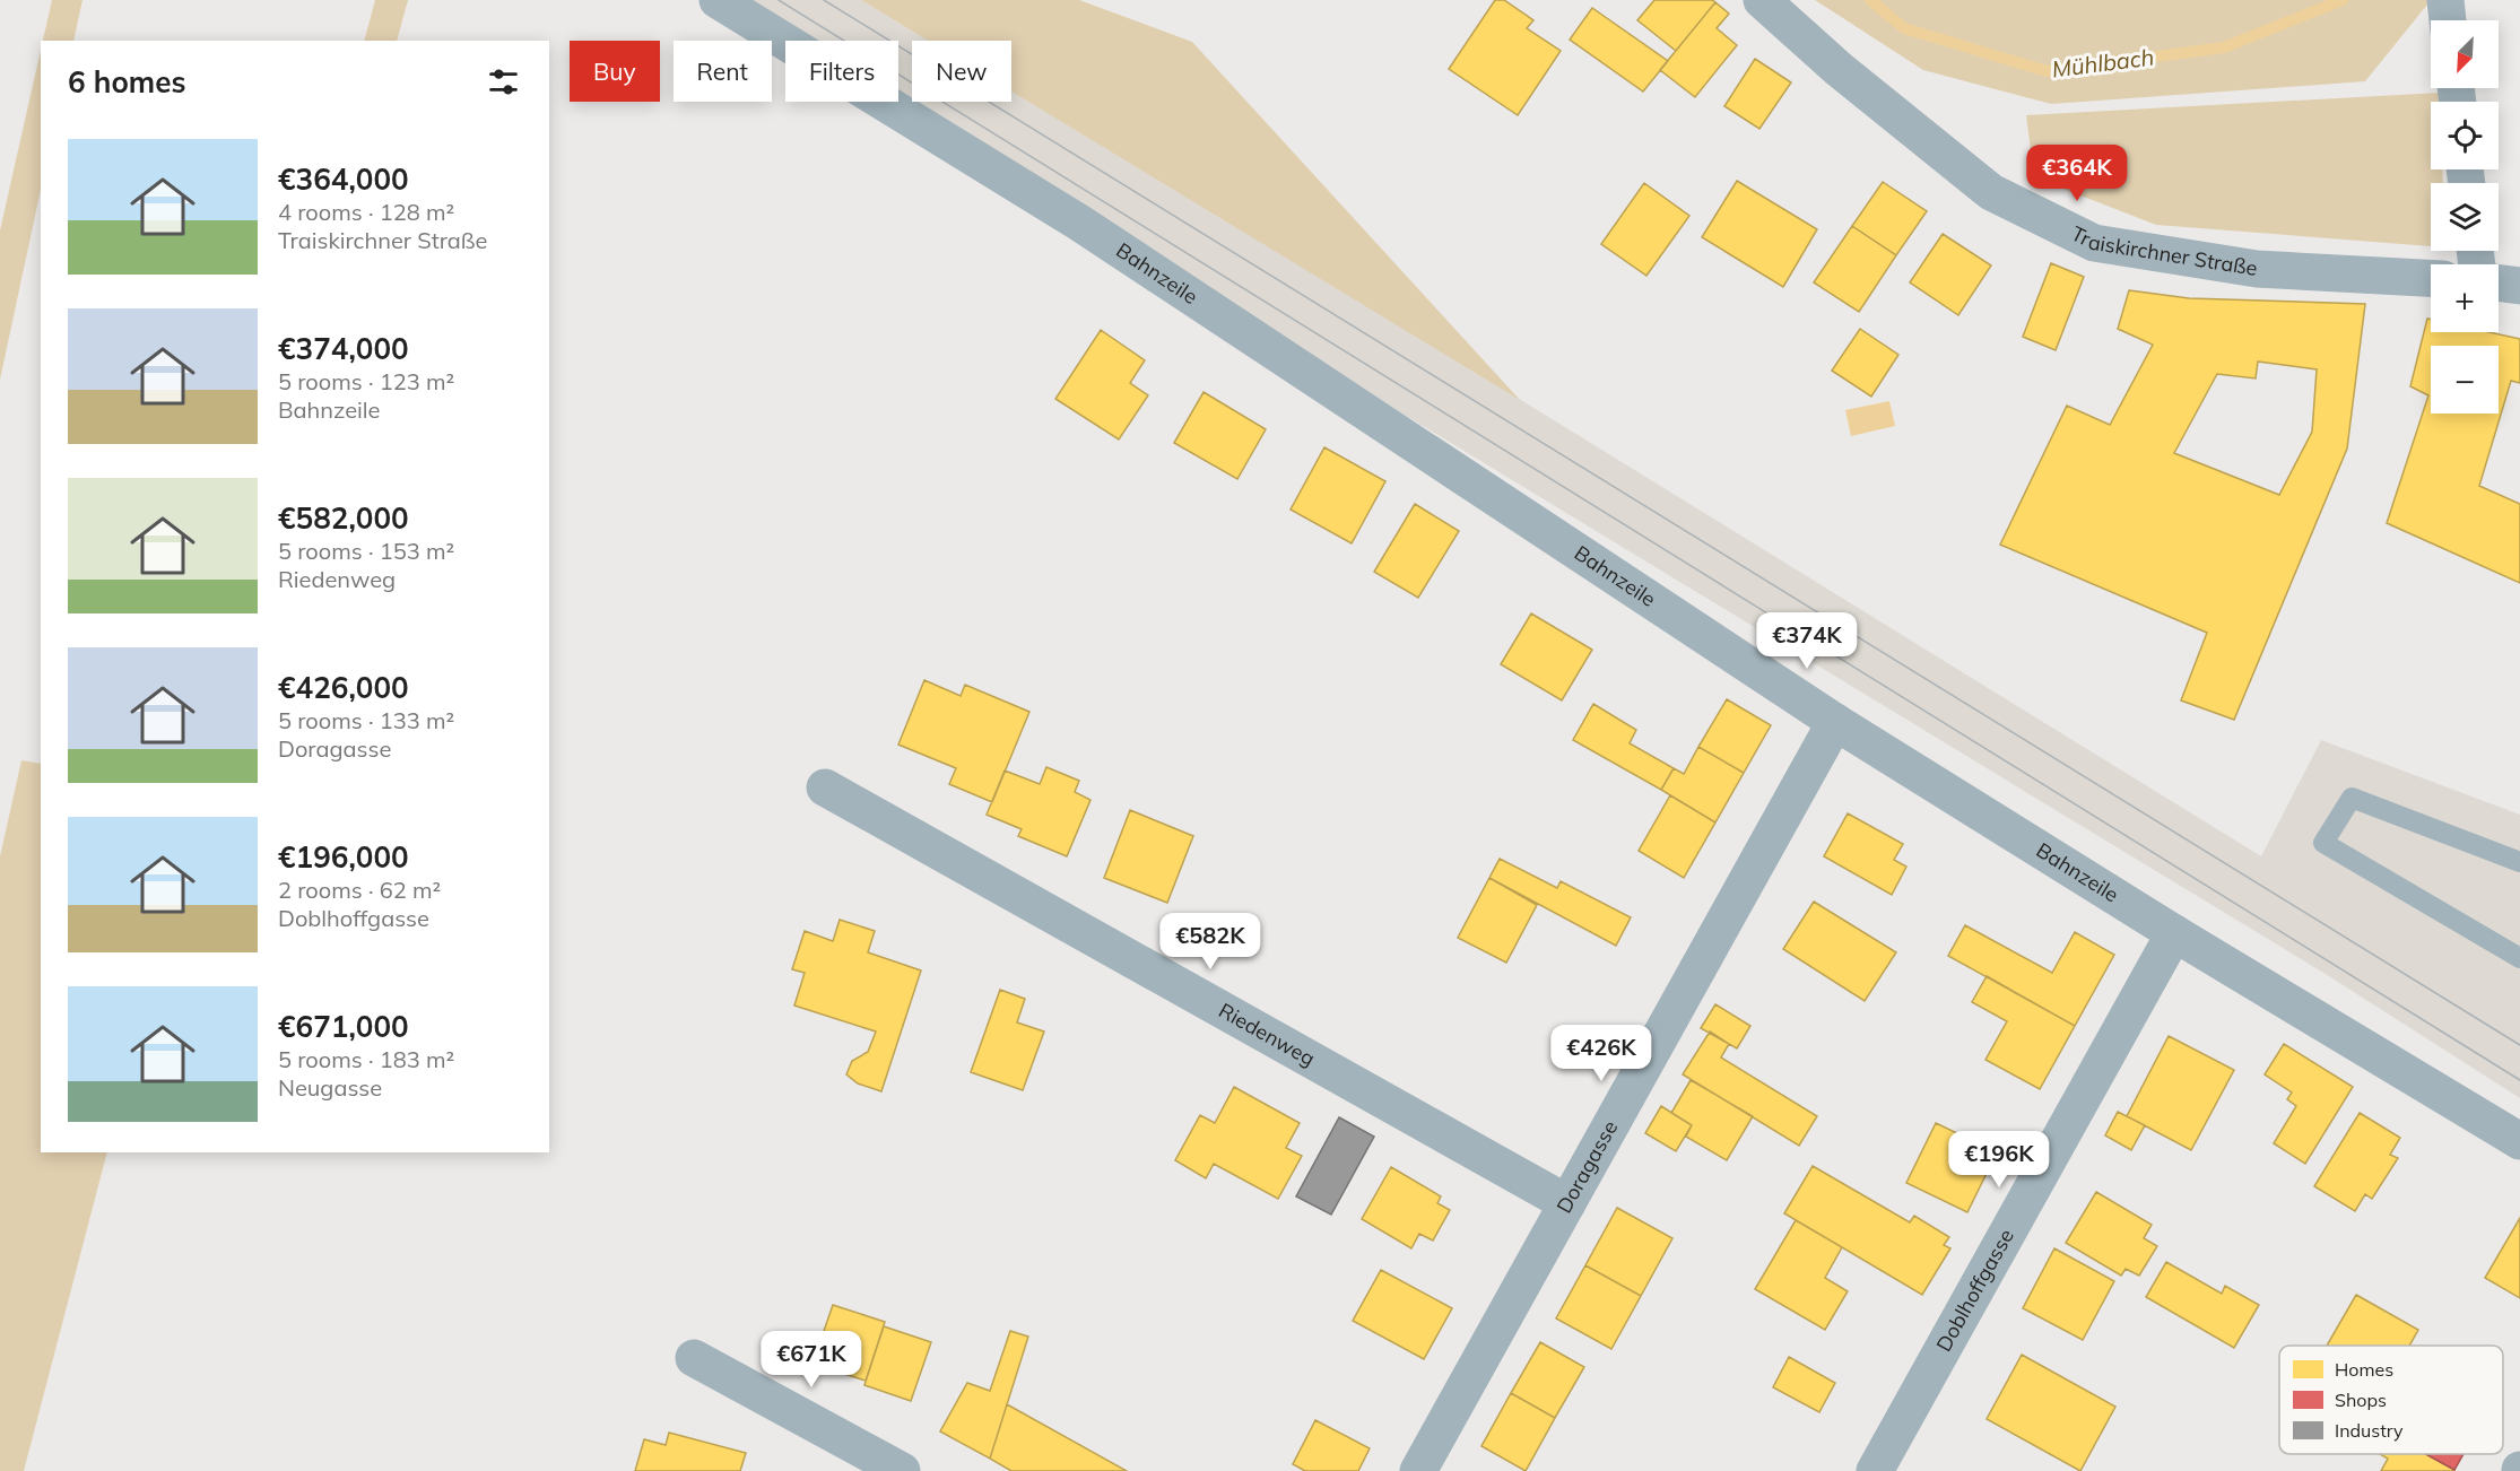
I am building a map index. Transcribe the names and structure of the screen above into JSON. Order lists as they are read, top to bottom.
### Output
{
  "streets": {
    "street": [
      "Traiskirchner Straße",
      "Bahnzeile",
      "Riedenweg",
      "Doragasse",
      "Doblhoffgasse"
    ]
  },
  "crossings": [
    ["Bahnzeile", "Doragasse"],
    ["Bahnzeile", "Doblhoffgasse"],
    ["Riedenweg", "Doragasse"]
  ],
  "water": ["Mühlbach"],
  "legend": ["Homes", "Shops", "Industry"],
  "north": "bottom left",
  "page": {
    "map_buttons": ["+", "−"],
    "chip": [
      "Buy",
      "Rent",
      "Filters",
      "New"
    ],
    "heading": "6 homes",
    "list": [
      {
        "name": "€364,000",
        "note": "4 rooms · 128 m² · Traiskirchner Straße"
      },
      {
        "name": "€374,000",
        "note": "5 rooms · 123 m² · Bahnzeile"
      },
      {
        "name": "€582,000",
        "note": "5 rooms · 153 m² · Riedenweg"
      },
      {
        "name": "€426,000",
        "note": "5 rooms · 133 m² · Doragasse"
      },
      {
        "name": "€196,000",
        "note": "2 rooms · 62 m² · Doblhoffgasse"
      },
      {
        "name": "€671,000",
        "note": "5 rooms · 183 m² · Neugasse"
      }
    ],
    "price": [
      "€364K",
      "€374K",
      "€582K",
      "€426K",
      "€196K",
      "€671K"
    ]
  }
}
